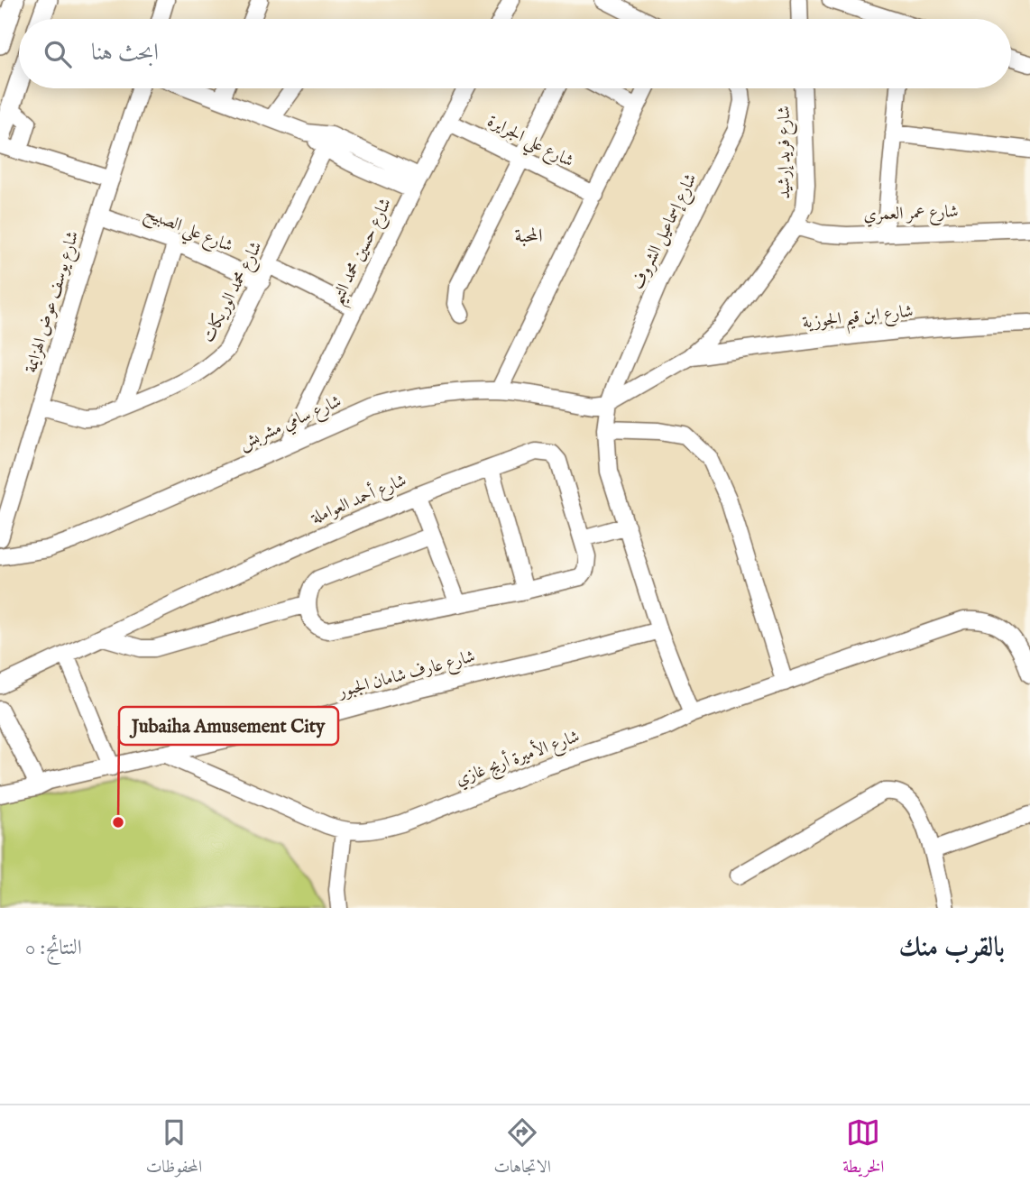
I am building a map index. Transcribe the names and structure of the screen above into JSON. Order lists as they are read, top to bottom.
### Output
{
  "streets": {
    "street": [
      "شارع علي الجرايرة",
      "شارع فريد إرشيد",
      "شارع عمر العمري",
      "شارع علي الصبيح",
      "شارع إسماعيل الشروف",
      "شارع حسين محمد التيم",
      "شارع محمد الوريكات",
      "شارع يوسف عوض الهزايمة",
      "شارع ابن قيم الجوزية",
      "شارع سامي مشربش",
      "شارع أحمد العواملة",
      "شارع عارف شامان الجبور",
      "شارع الأميرة أريج غازي"
    ]
  },
  "crossings": [
    ["شارع علي الجرايرة", "شارع حسين محمد التيم"],
    ["شارع فريد إرشيد", "شارع عمر العمري"],
    ["شارع فريد إرشيد", "شارع ابن قيم الجوزية"],
    ["شارع علي الصبيح", "شارع محمد الوريكات"],
    ["شارع علي الصبيح", "شارع يوسف عوض الهزايمة"],
    ["شارع إسماعيل الشروف", "شارع سامي مشربش"],
    ["شارع حسين محمد التيم", "شارع سامي مشربش"],
    ["شارع محمد الوريكات", "شارع يوسف عوض الهزايمة"],
    ["شارع عارف شامان الجبور", "شارع الأميرة أريج غازي"]
  ],
  "districts": ["المحبة"],
  "places": ["Jubaiha Amusement City"],
  "page": {
    "search": "ابحث هنا",
    "heading": ["بالقرب منك", "النتائج: 0"],
    "nav": ["الخريطة", "الاتجاهات", "المحفوظات"]
  }
}
